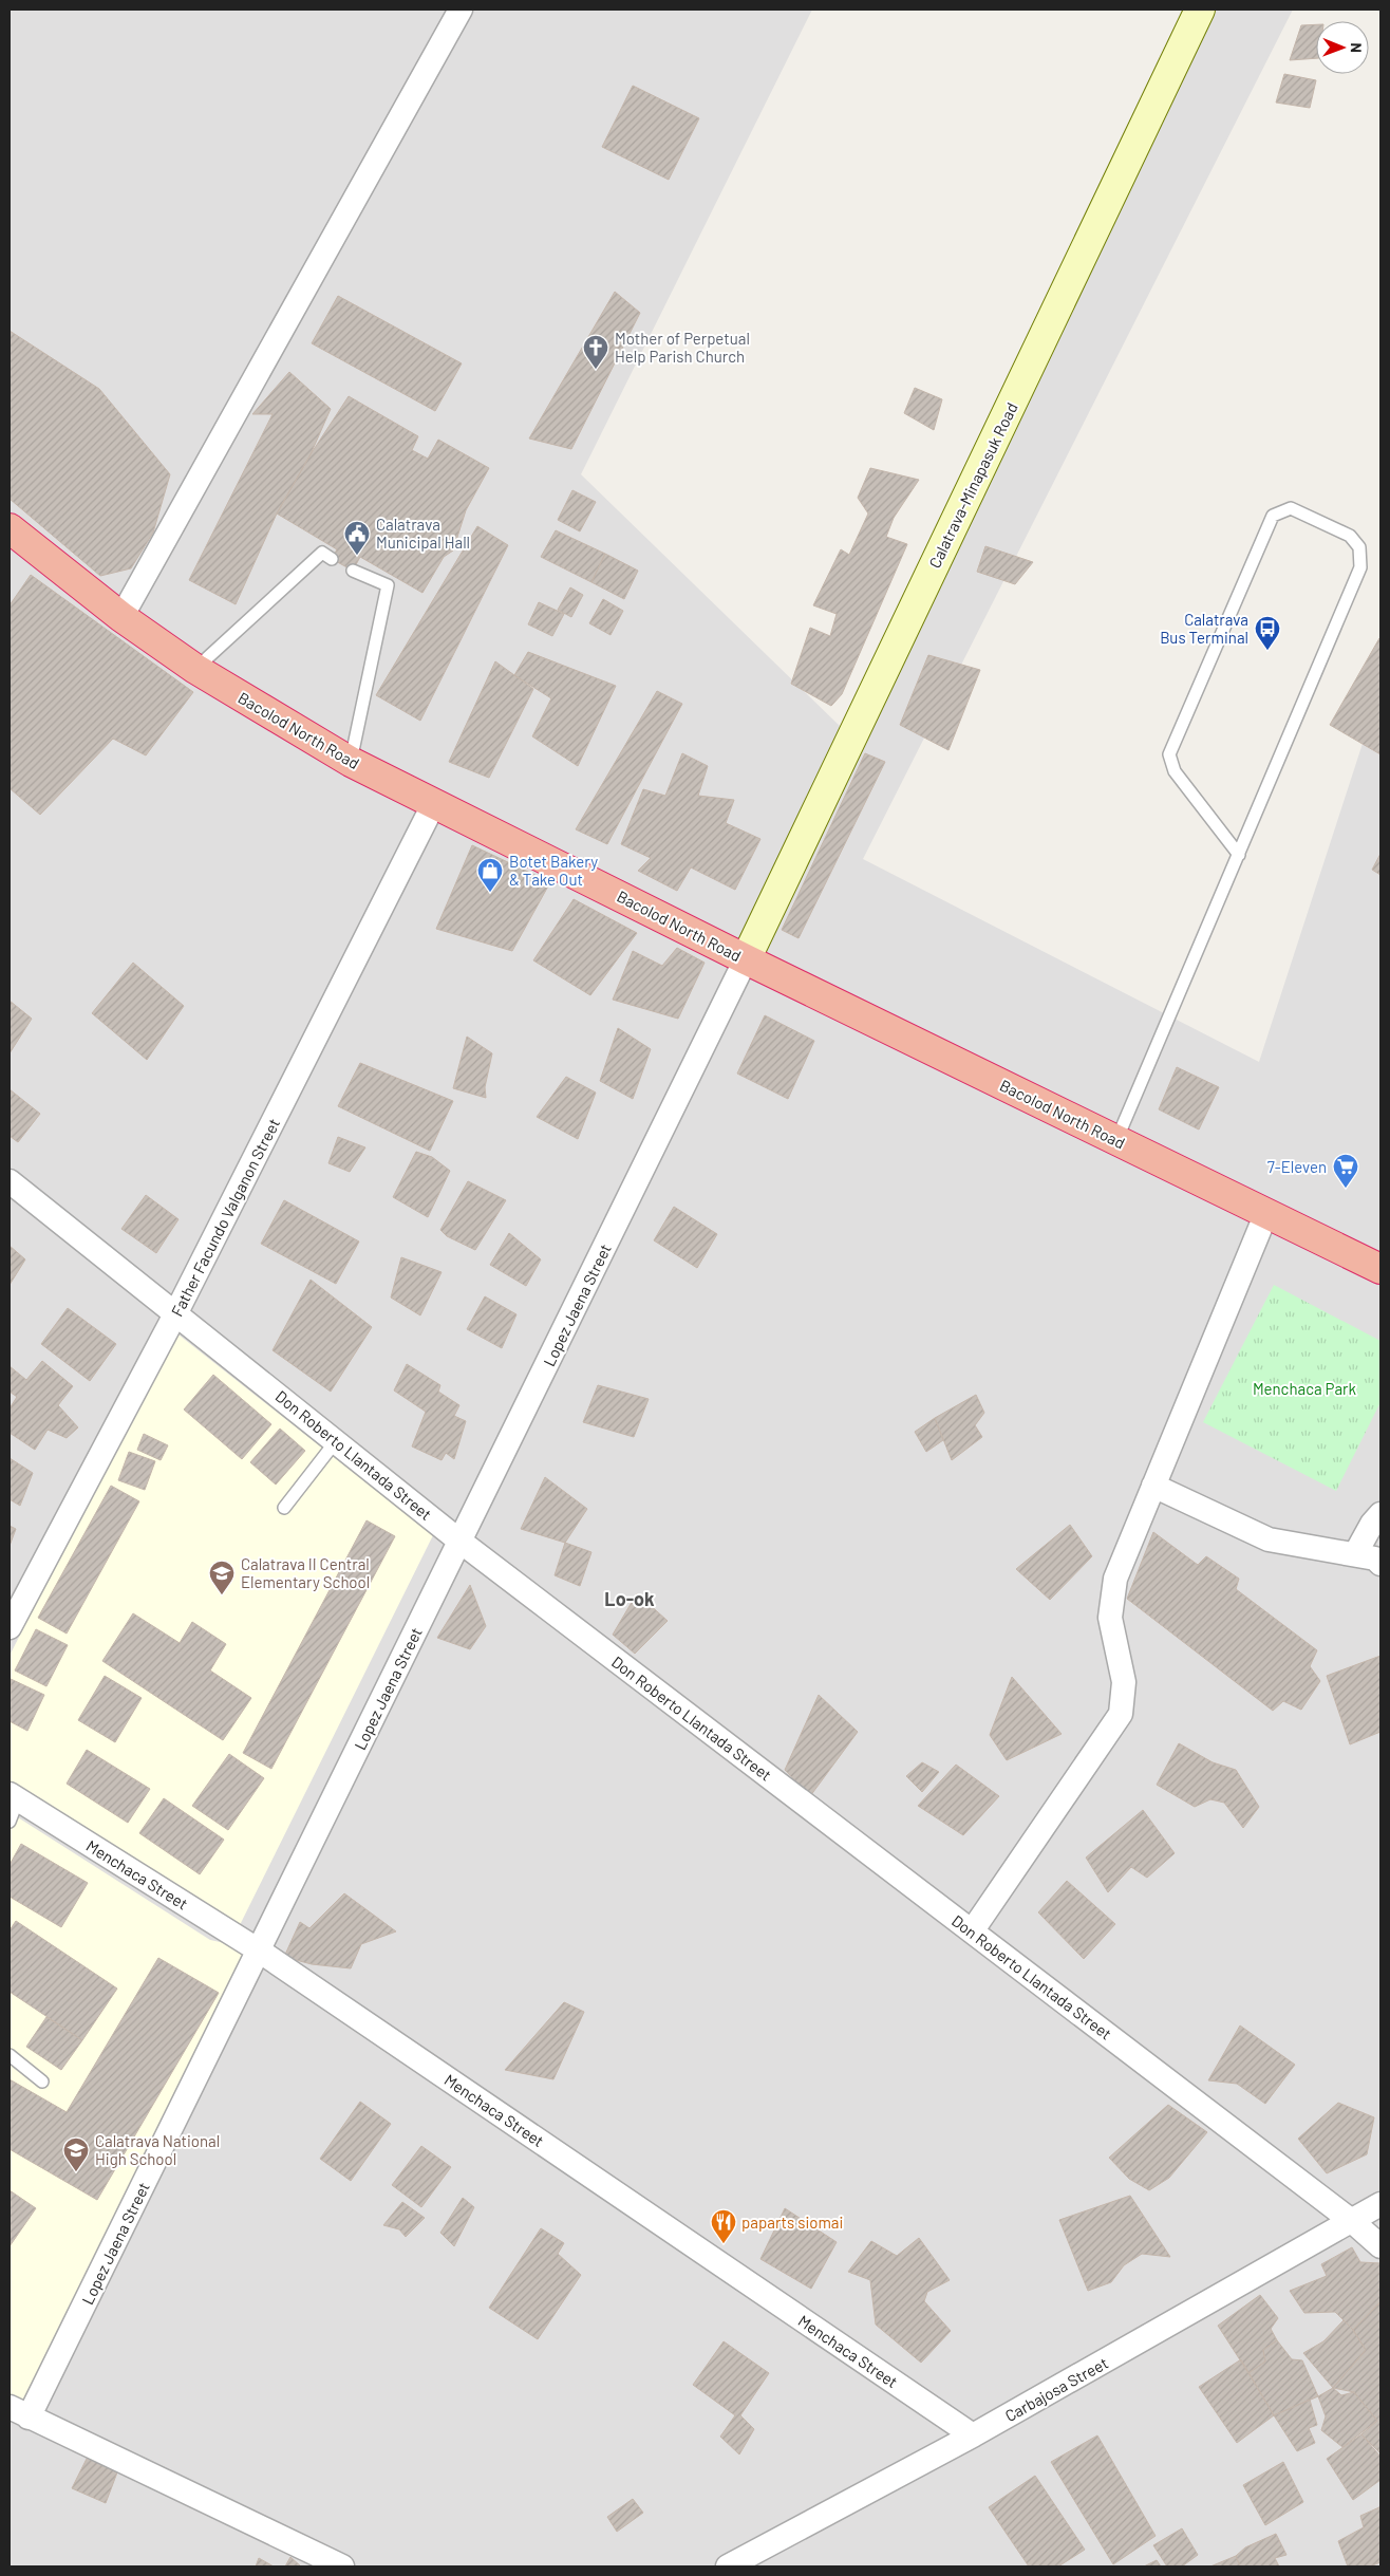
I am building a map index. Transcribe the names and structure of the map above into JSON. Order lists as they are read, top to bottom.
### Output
{
  "streets": {
    "highway": ["Bacolod North Road"],
    "main road": ["Calatrava-Minapasuk Road"],
    "street": [
      "Father Facundo Valganon Street",
      "Lopez Jaena Street",
      "Don Roberto Llantada Street",
      "Menchaca Street",
      "Carbajosa Street"
    ]
  },
  "crossings": [
    ["Calatrava-Minapasuk Road", "Bacolod North Road"],
    ["Calatrava-Minapasuk Road", "Lopez Jaena Street"],
    ["Bacolod North Road", "Father Facundo Valganon Street"],
    ["Bacolod North Road", "Lopez Jaena Street"],
    ["Father Facundo Valganon Street", "Don Roberto Llantada Street"],
    ["Lopez Jaena Street", "Don Roberto Llantada Street"],
    ["Lopez Jaena Street", "Menchaca Street"],
    ["Don Roberto Llantada Street", "Carbajosa Street"],
    ["Menchaca Street", "Carbajosa Street"]
  ],
  "districts": ["Lo-ok"],
  "parks": ["Menchaca Park"],
  "places": {
    "church": ["Mother of Perpetual Help Parish Church"],
    "public building": ["Calatrava Municipal Hall"],
    "bus stop": ["Calatrava Bus Terminal"],
    "shop": ["Botet Bakery & Take Out"],
    "supermarket": ["7-Eleven"],
    "school or university": ["Calatrava II Central Elementary School", "Calatrava National High School"],
    "restaurant": ["paparts siomai"]
  },
  "north": "right"
}
